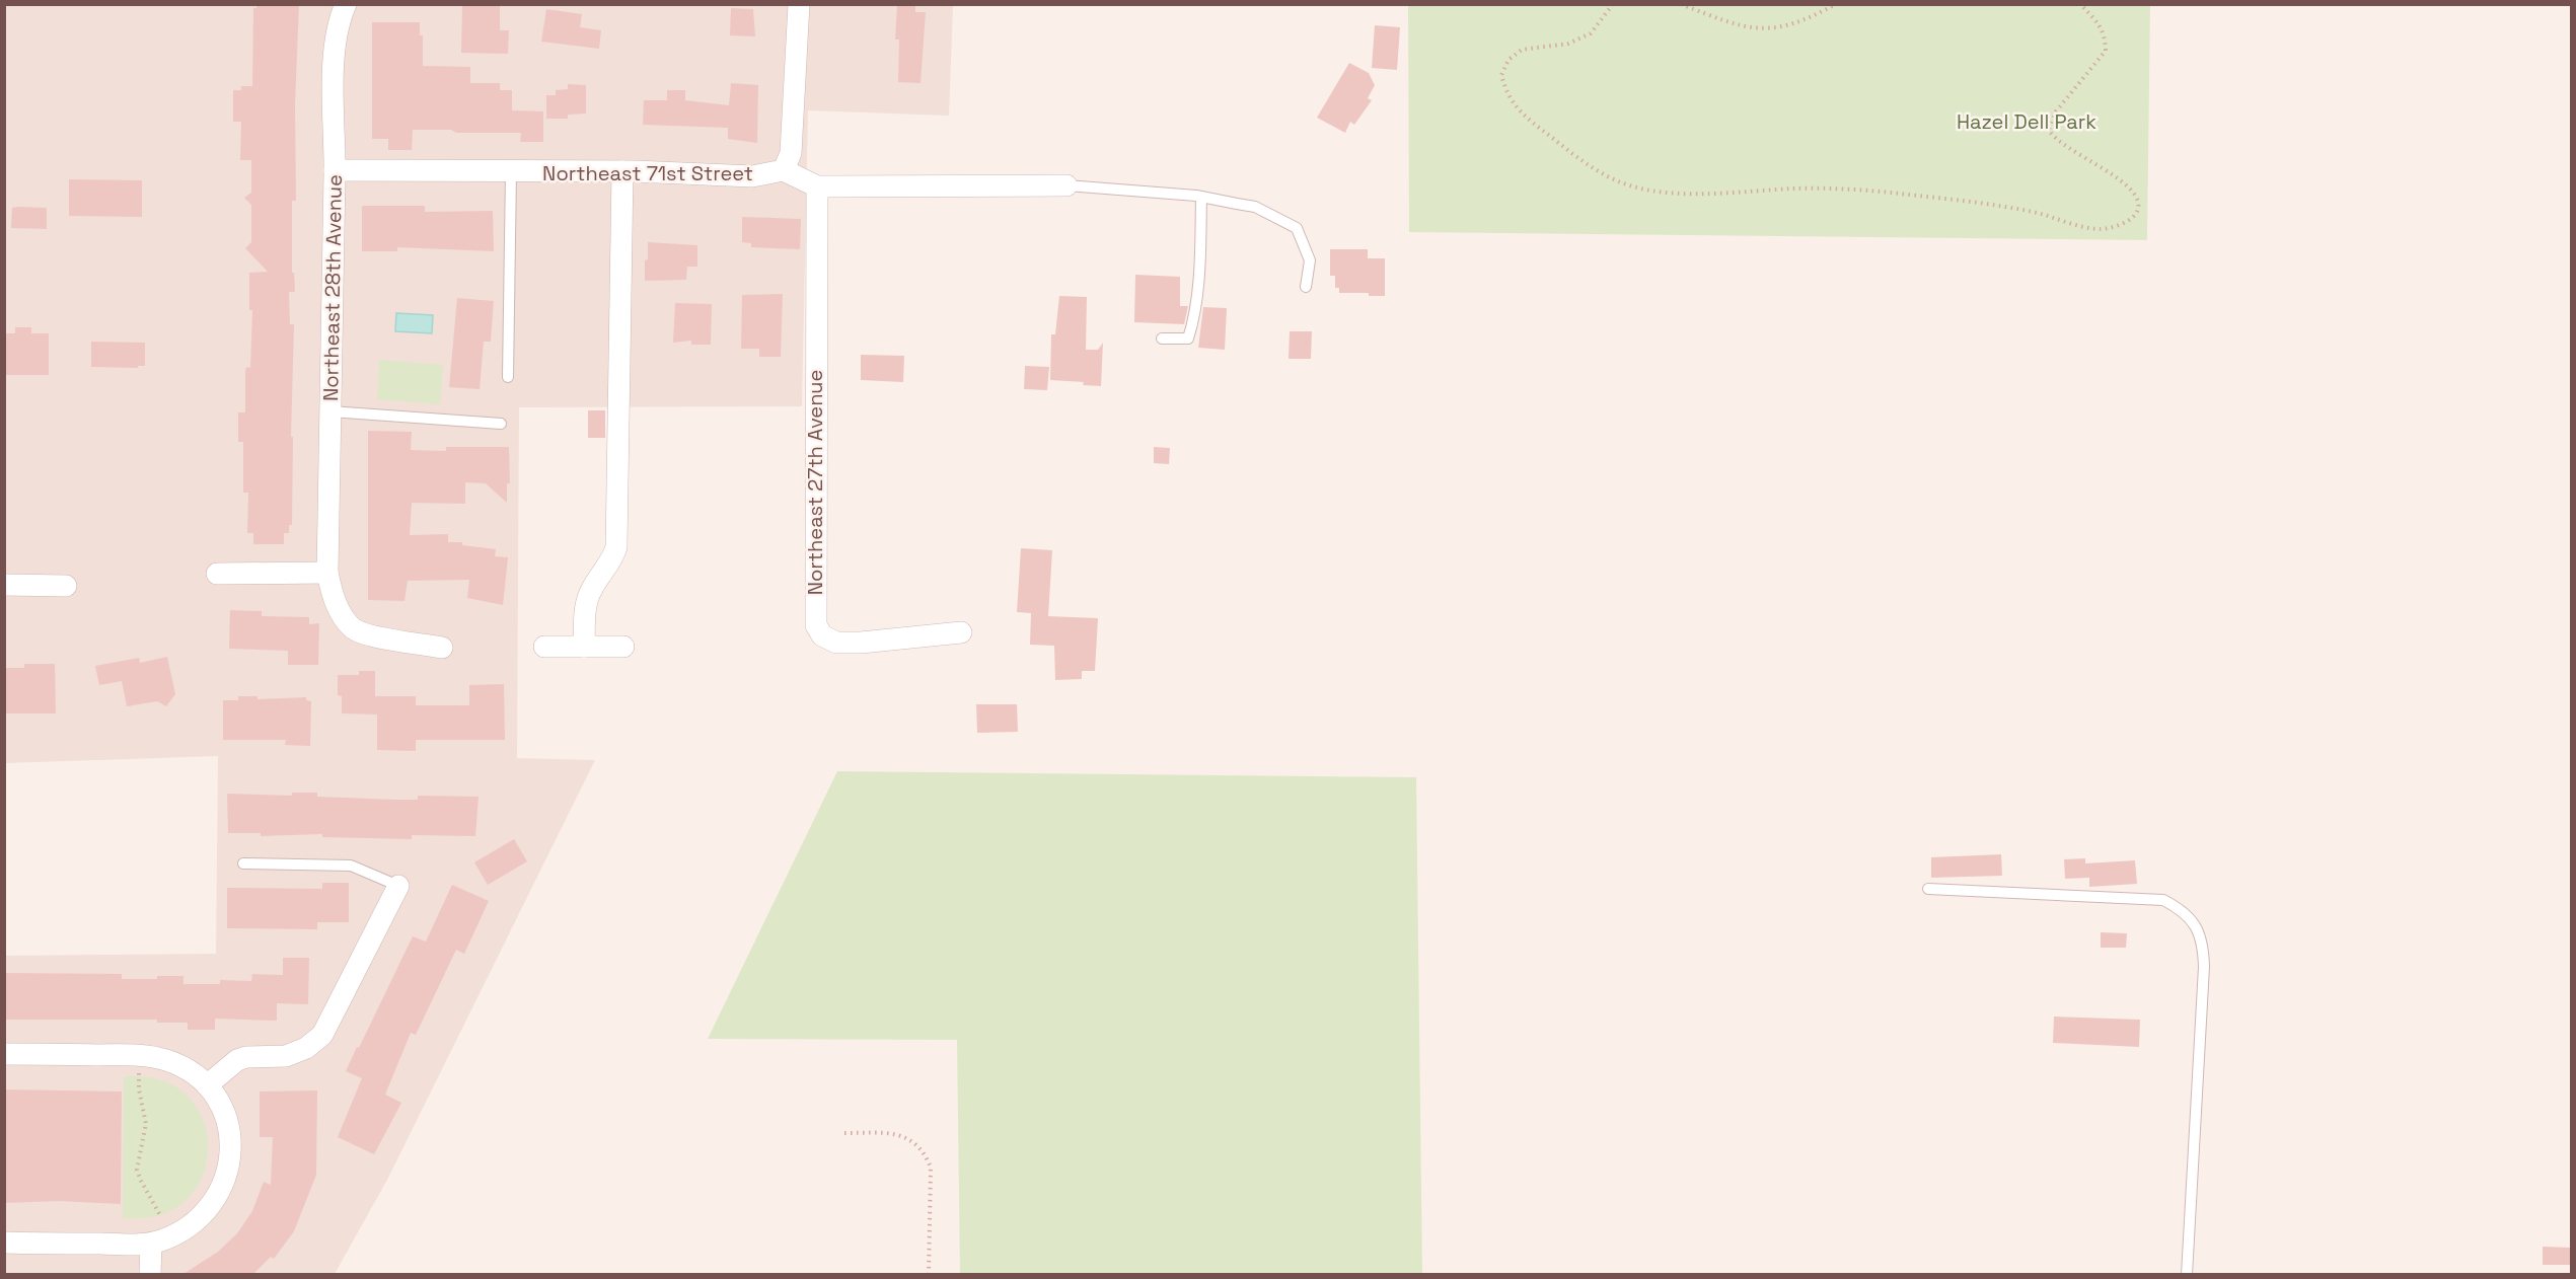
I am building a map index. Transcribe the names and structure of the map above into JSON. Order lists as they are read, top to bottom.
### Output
{
  "streets": {
    "street": ["Northeast 71st Street", "Northeast 28th Avenue", "Northeast 27th Avenue"]
  },
  "crossings": [
    ["Northeast 71st Street", "Northeast 28th Avenue"]
  ],
  "parks": ["Hazel Dell Park"]
}
